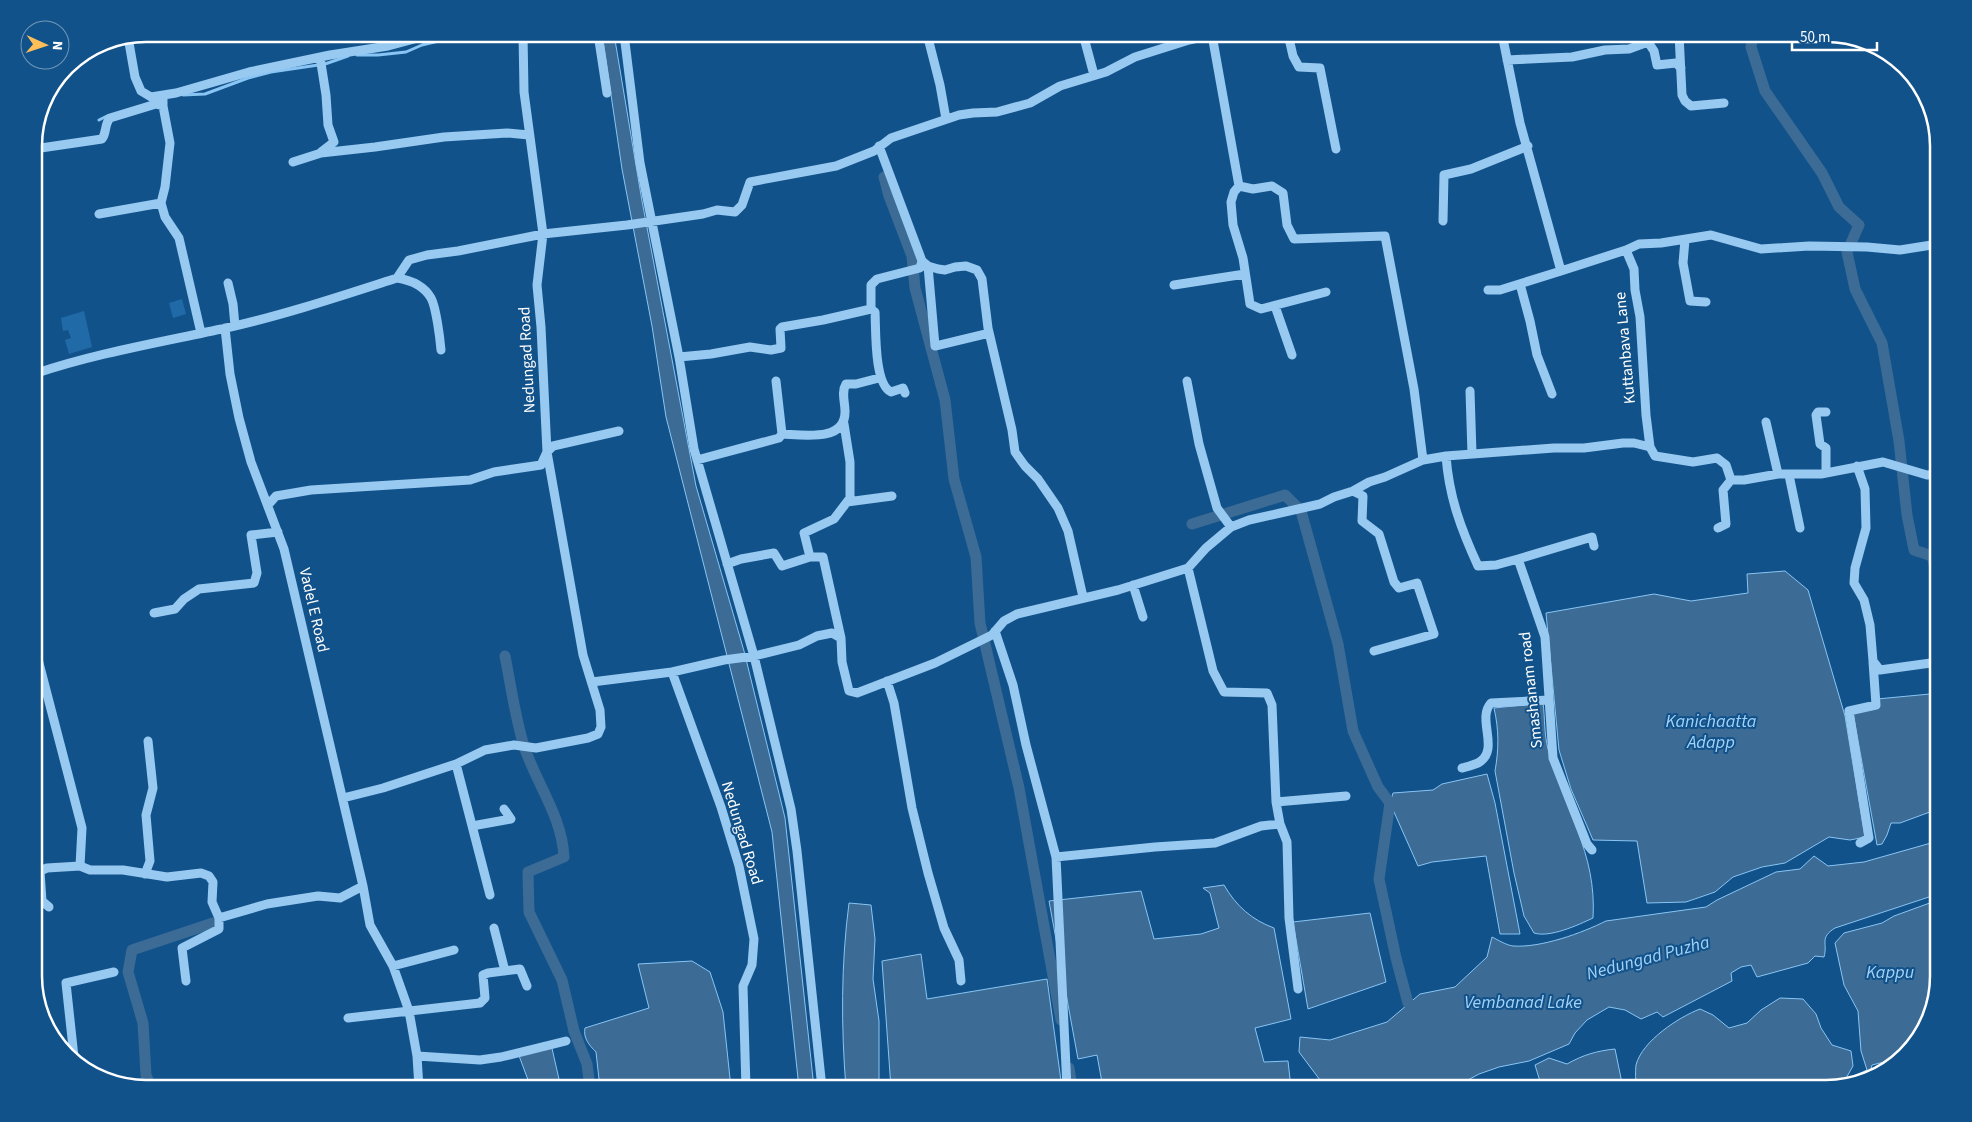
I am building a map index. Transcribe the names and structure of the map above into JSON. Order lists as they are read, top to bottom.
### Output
{
  "streets": {
    "street": [
      "Kuttanbava Lane",
      "Nedungad Road",
      "Vadel E Road",
      "Smashanam road"
    ]
  },
  "crossings": [
    ["Nedungad Road", "Vadel E Road"]
  ],
  "water": [
    "Kanichaatta Adapp",
    "Nedungad Puzha",
    "Kappu",
    "Vembanad Lake"
  ],
  "scale_bar": "50 m",
  "north": "right"
}
